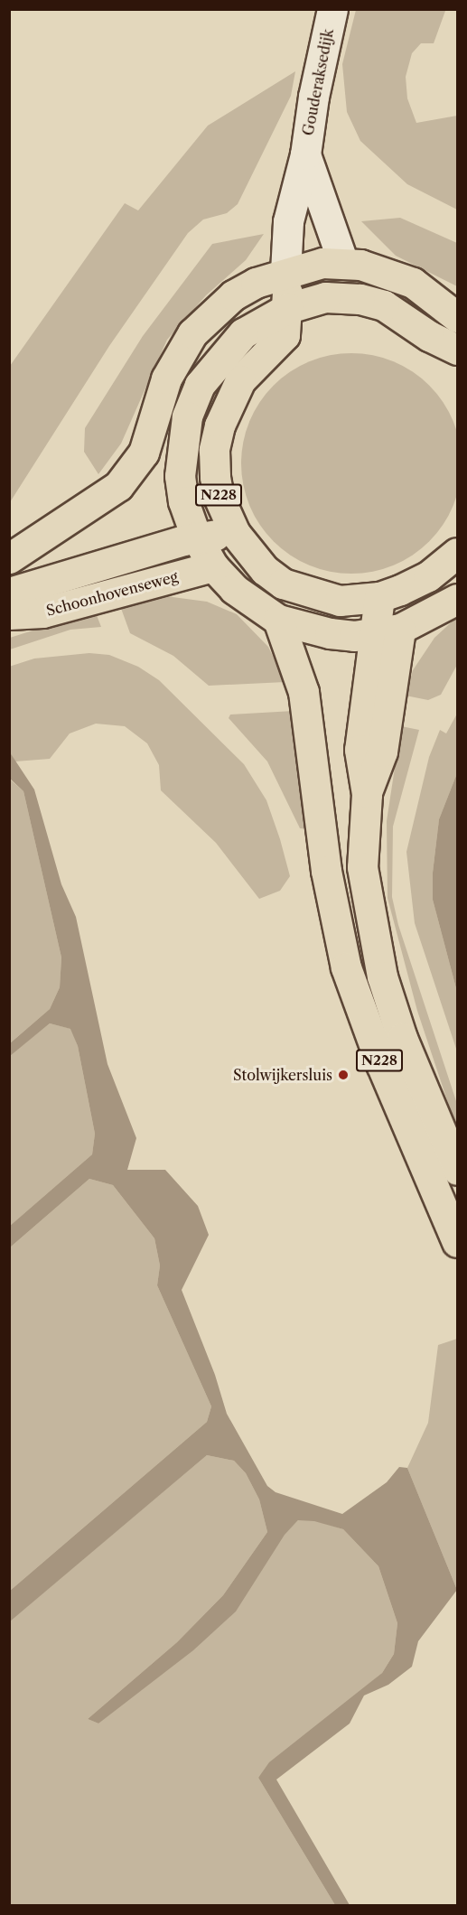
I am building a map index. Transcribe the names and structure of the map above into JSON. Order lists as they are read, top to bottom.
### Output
{
  "streets": {
    "main road": ["N228", "Schoonhovenseweg"],
    "street": ["Gouderaksedijk"]
  },
  "crossings": [
    ["Gouderaksedijk", "N228"],
    ["N228", "Schoonhovenseweg"]
  ],
  "places": ["Stolwijkersluis"]
}
